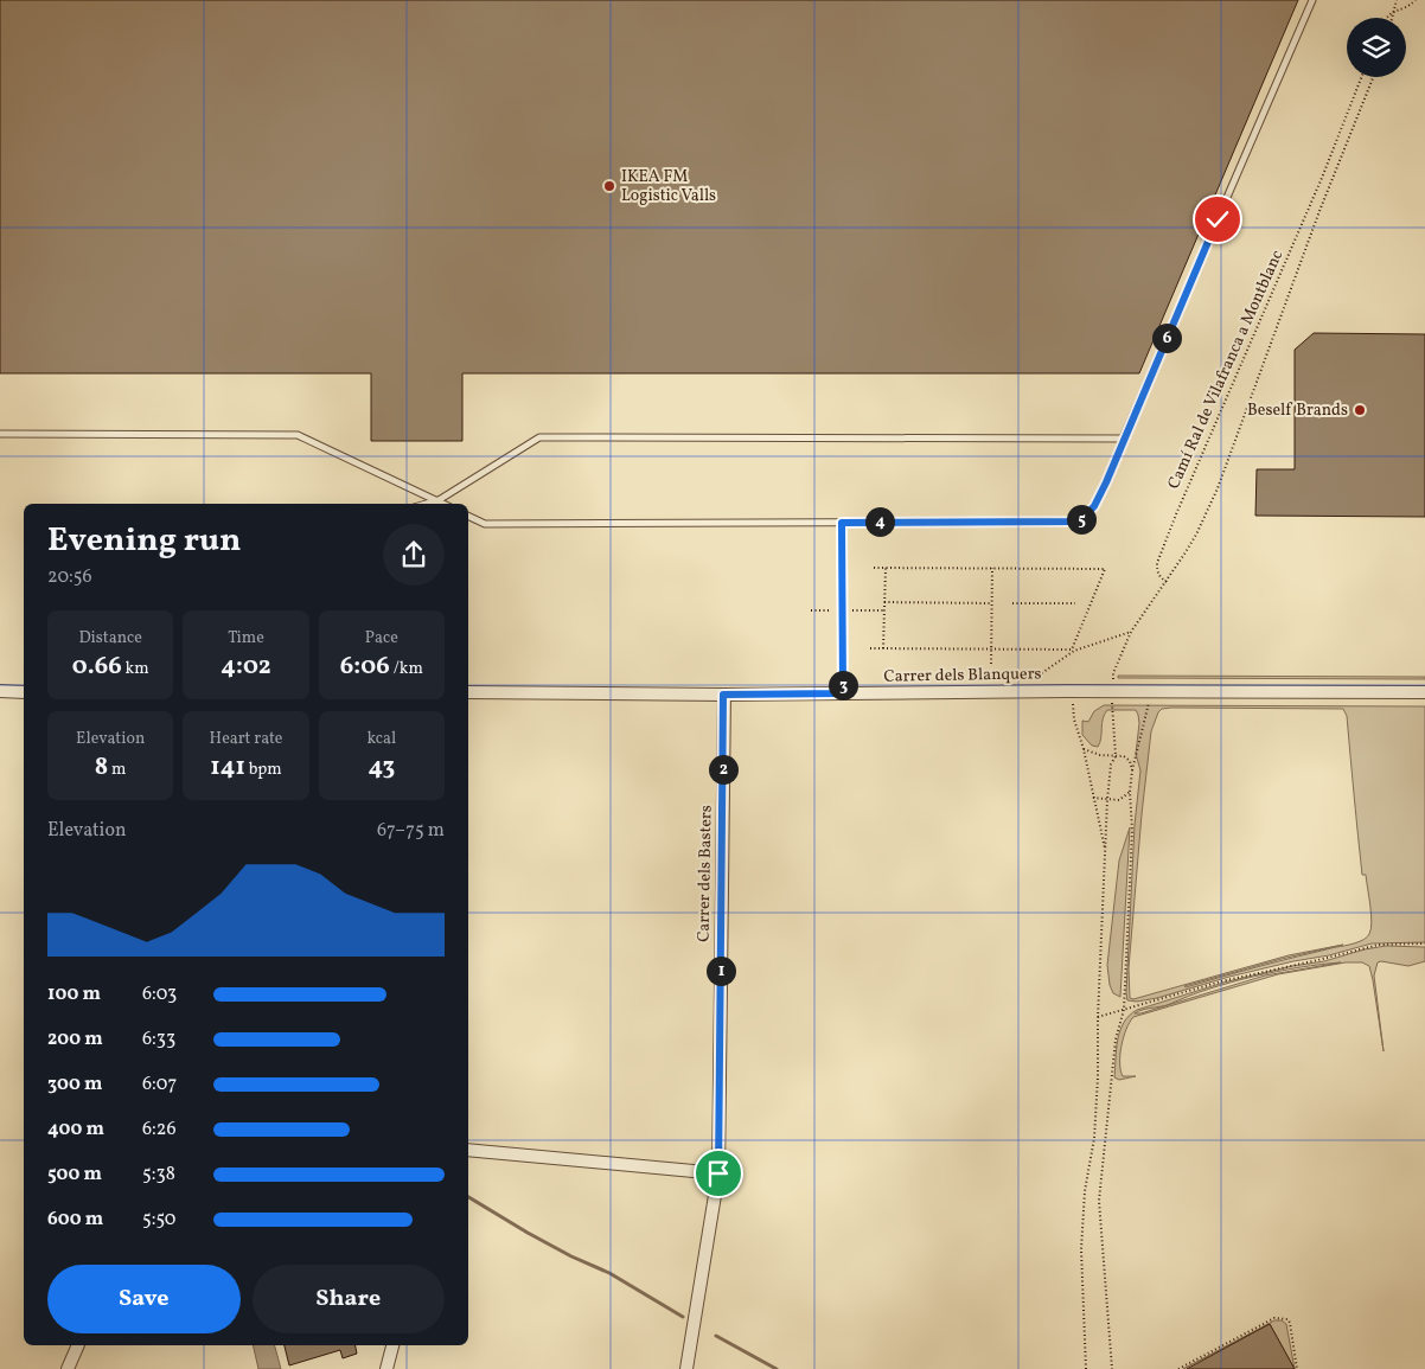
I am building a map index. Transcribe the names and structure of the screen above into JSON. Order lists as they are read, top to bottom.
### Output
{
  "streets": {
    "street": ["Carrer dels Blanquers", "Carrer dels Basters"],
    "path": ["Camí Ral de Vilafranca a Montblanc"]
  },
  "crossings": [
    ["Carrer dels Blanquers", "Carrer dels Basters"]
  ],
  "places": ["IKEA FM Logistic Valls", "Beself Brands"],
  "page": {
    "pins": [
      "6",
      "5",
      "4",
      "3",
      "2",
      "1"
    ],
    "heading": ["Evening run", "20:56"],
    "stats": [
      ["Distance", "0.66 km"],
      ["Time", "4:02"],
      ["Pace", "6:06 /km"],
      ["Elevation", "8 m"],
      ["Heart rate", "141 bpm"],
      ["kcal", "43"]
    ],
    "chart": ["Elevation", "67–75 m"],
    "list": [
      {
        "name": "100 m",
        "note": "6:03"
      },
      {
        "name": "200 m",
        "note": "6:33"
      },
      {
        "name": "300 m",
        "note": "6:07"
      },
      {
        "name": "400 m",
        "note": "6:26"
      },
      {
        "name": "500 m",
        "note": "5:38"
      },
      {
        "name": "600 m",
        "note": "5:50"
      }
    ],
    "buttons": ["Save", "Share"]
  }
}
